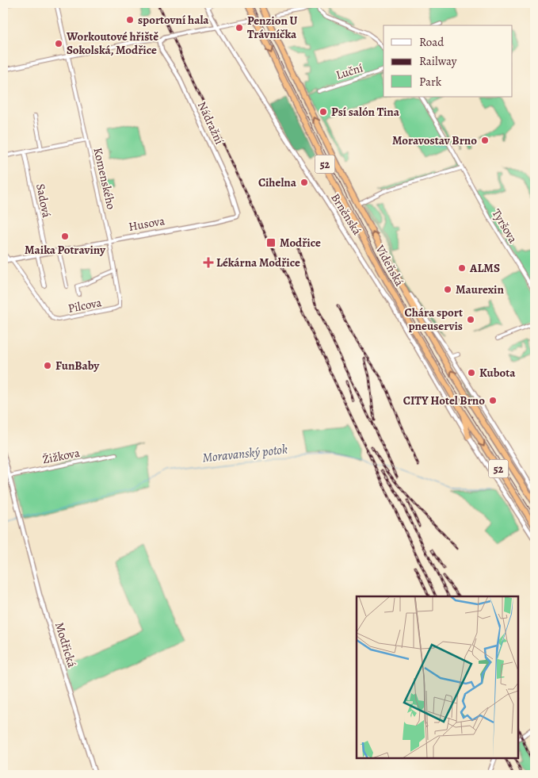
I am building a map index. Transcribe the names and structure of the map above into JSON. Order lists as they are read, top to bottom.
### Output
{
  "streets": {
    "highway": ["52", "Vídeňská"],
    "street": [
      "Luční",
      "Nádražní",
      "Komenského",
      "Sadová",
      "Brněnská",
      "Husova",
      "Tyršova",
      "Pilcova",
      "Žižkova",
      "Modřická"
    ]
  },
  "crossings": [
    ["Nádražní", "Husova"],
    ["Komenského", "Husova"],
    ["Komenského", "Pilcova"],
    ["Sadová", "Husova"],
    ["Husova", "Pilcova"],
    ["Žižkova", "Modřická"]
  ],
  "water": ["Moravanský potok"],
  "places": {
    "other": [
      "sportovní hala",
      "Penzion U Trávníčka",
      "Workoutové hřiště Sokolská, Modřice",
      "Psí salón Tina",
      "Moravostav Brno",
      "Cihelna",
      "Maika Potraviny",
      "ALMS",
      "Maurexin",
      "Chára sport pneuservis",
      "FunBaby",
      "Kubota",
      "CITY Hotel Brno"
    ],
    "transit": ["Modřice"],
    "health": ["Lékárna Modřice"]
  },
  "legend": ["Road", "Railway", "Park"]
}
